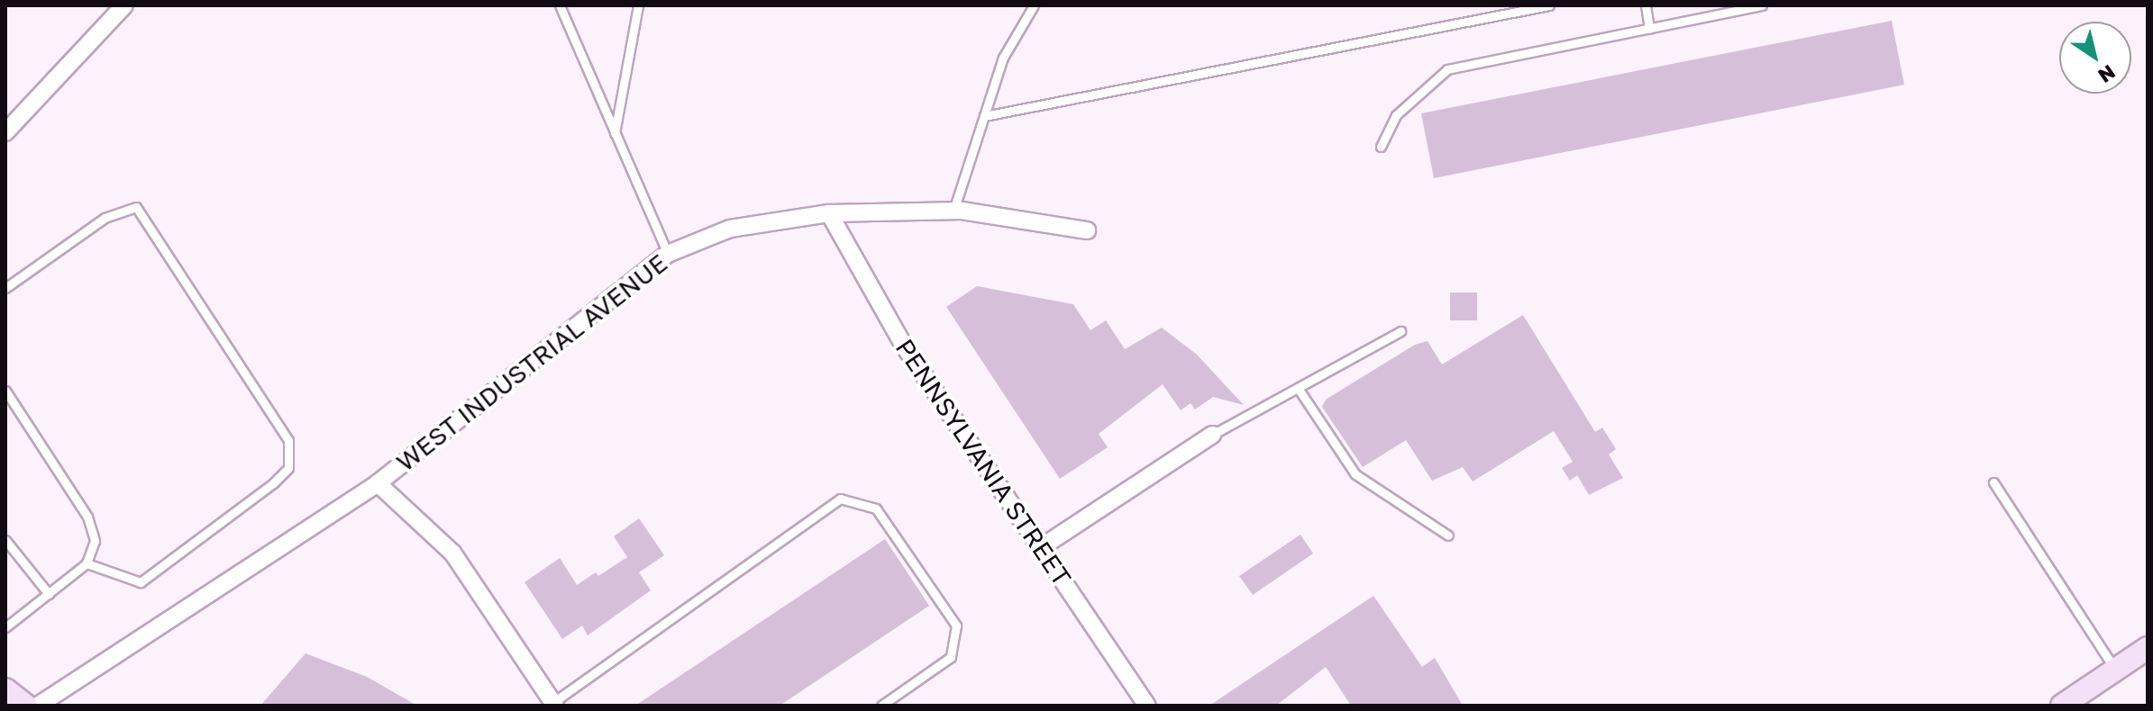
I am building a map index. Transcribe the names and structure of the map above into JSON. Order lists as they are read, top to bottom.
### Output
{
  "streets": {
    "street": ["WEST INDUSTRIAL AVENUE", "PENNSYLVANIA STREET"]
  },
  "crossings": [
    ["WEST INDUSTRIAL AVENUE", "PENNSYLVANIA STREET"]
  ],
  "north": "bottom right"
}
